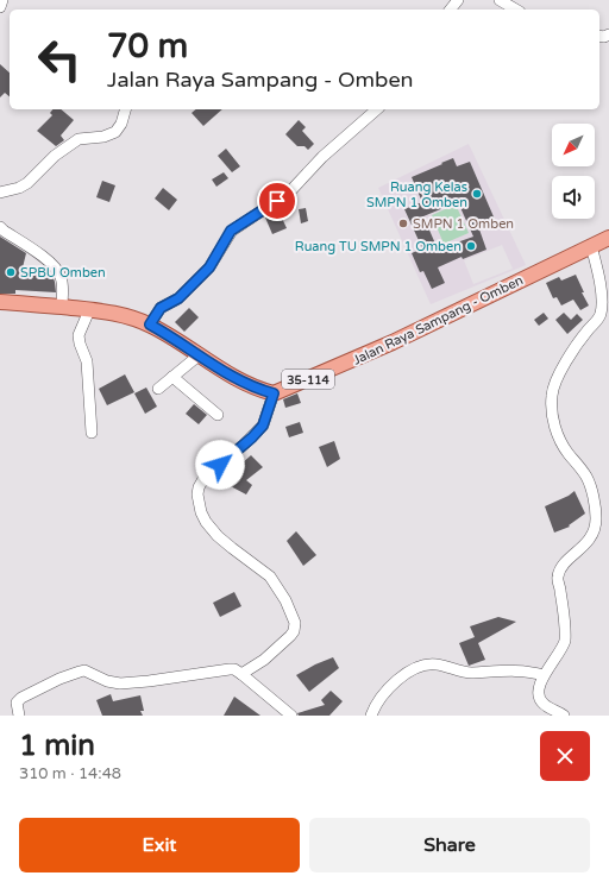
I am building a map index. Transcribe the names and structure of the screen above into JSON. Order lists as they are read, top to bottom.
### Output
{
  "streets": {
    "main road": ["Jalan Raya Sampang - Omben", "35-114"]
  },
  "crossings": [
    ["Jalan Raya Sampang - Omben", "35-114"]
  ],
  "places": [
    "Ruang Kelas SMPN 1 Omben",
    "SMPN 1 Omben",
    "Ruang TU SMPN 1 Omben",
    "SPBU Omben"
  ],
  "north": "bottom left",
  "page": {
    "turn": ["70 m", "Jalan Raya Sampang - Omben"],
    "heading": ["1 min", "310 m · 14:48"],
    "buttons": ["Exit", "Share"]
  }
}
